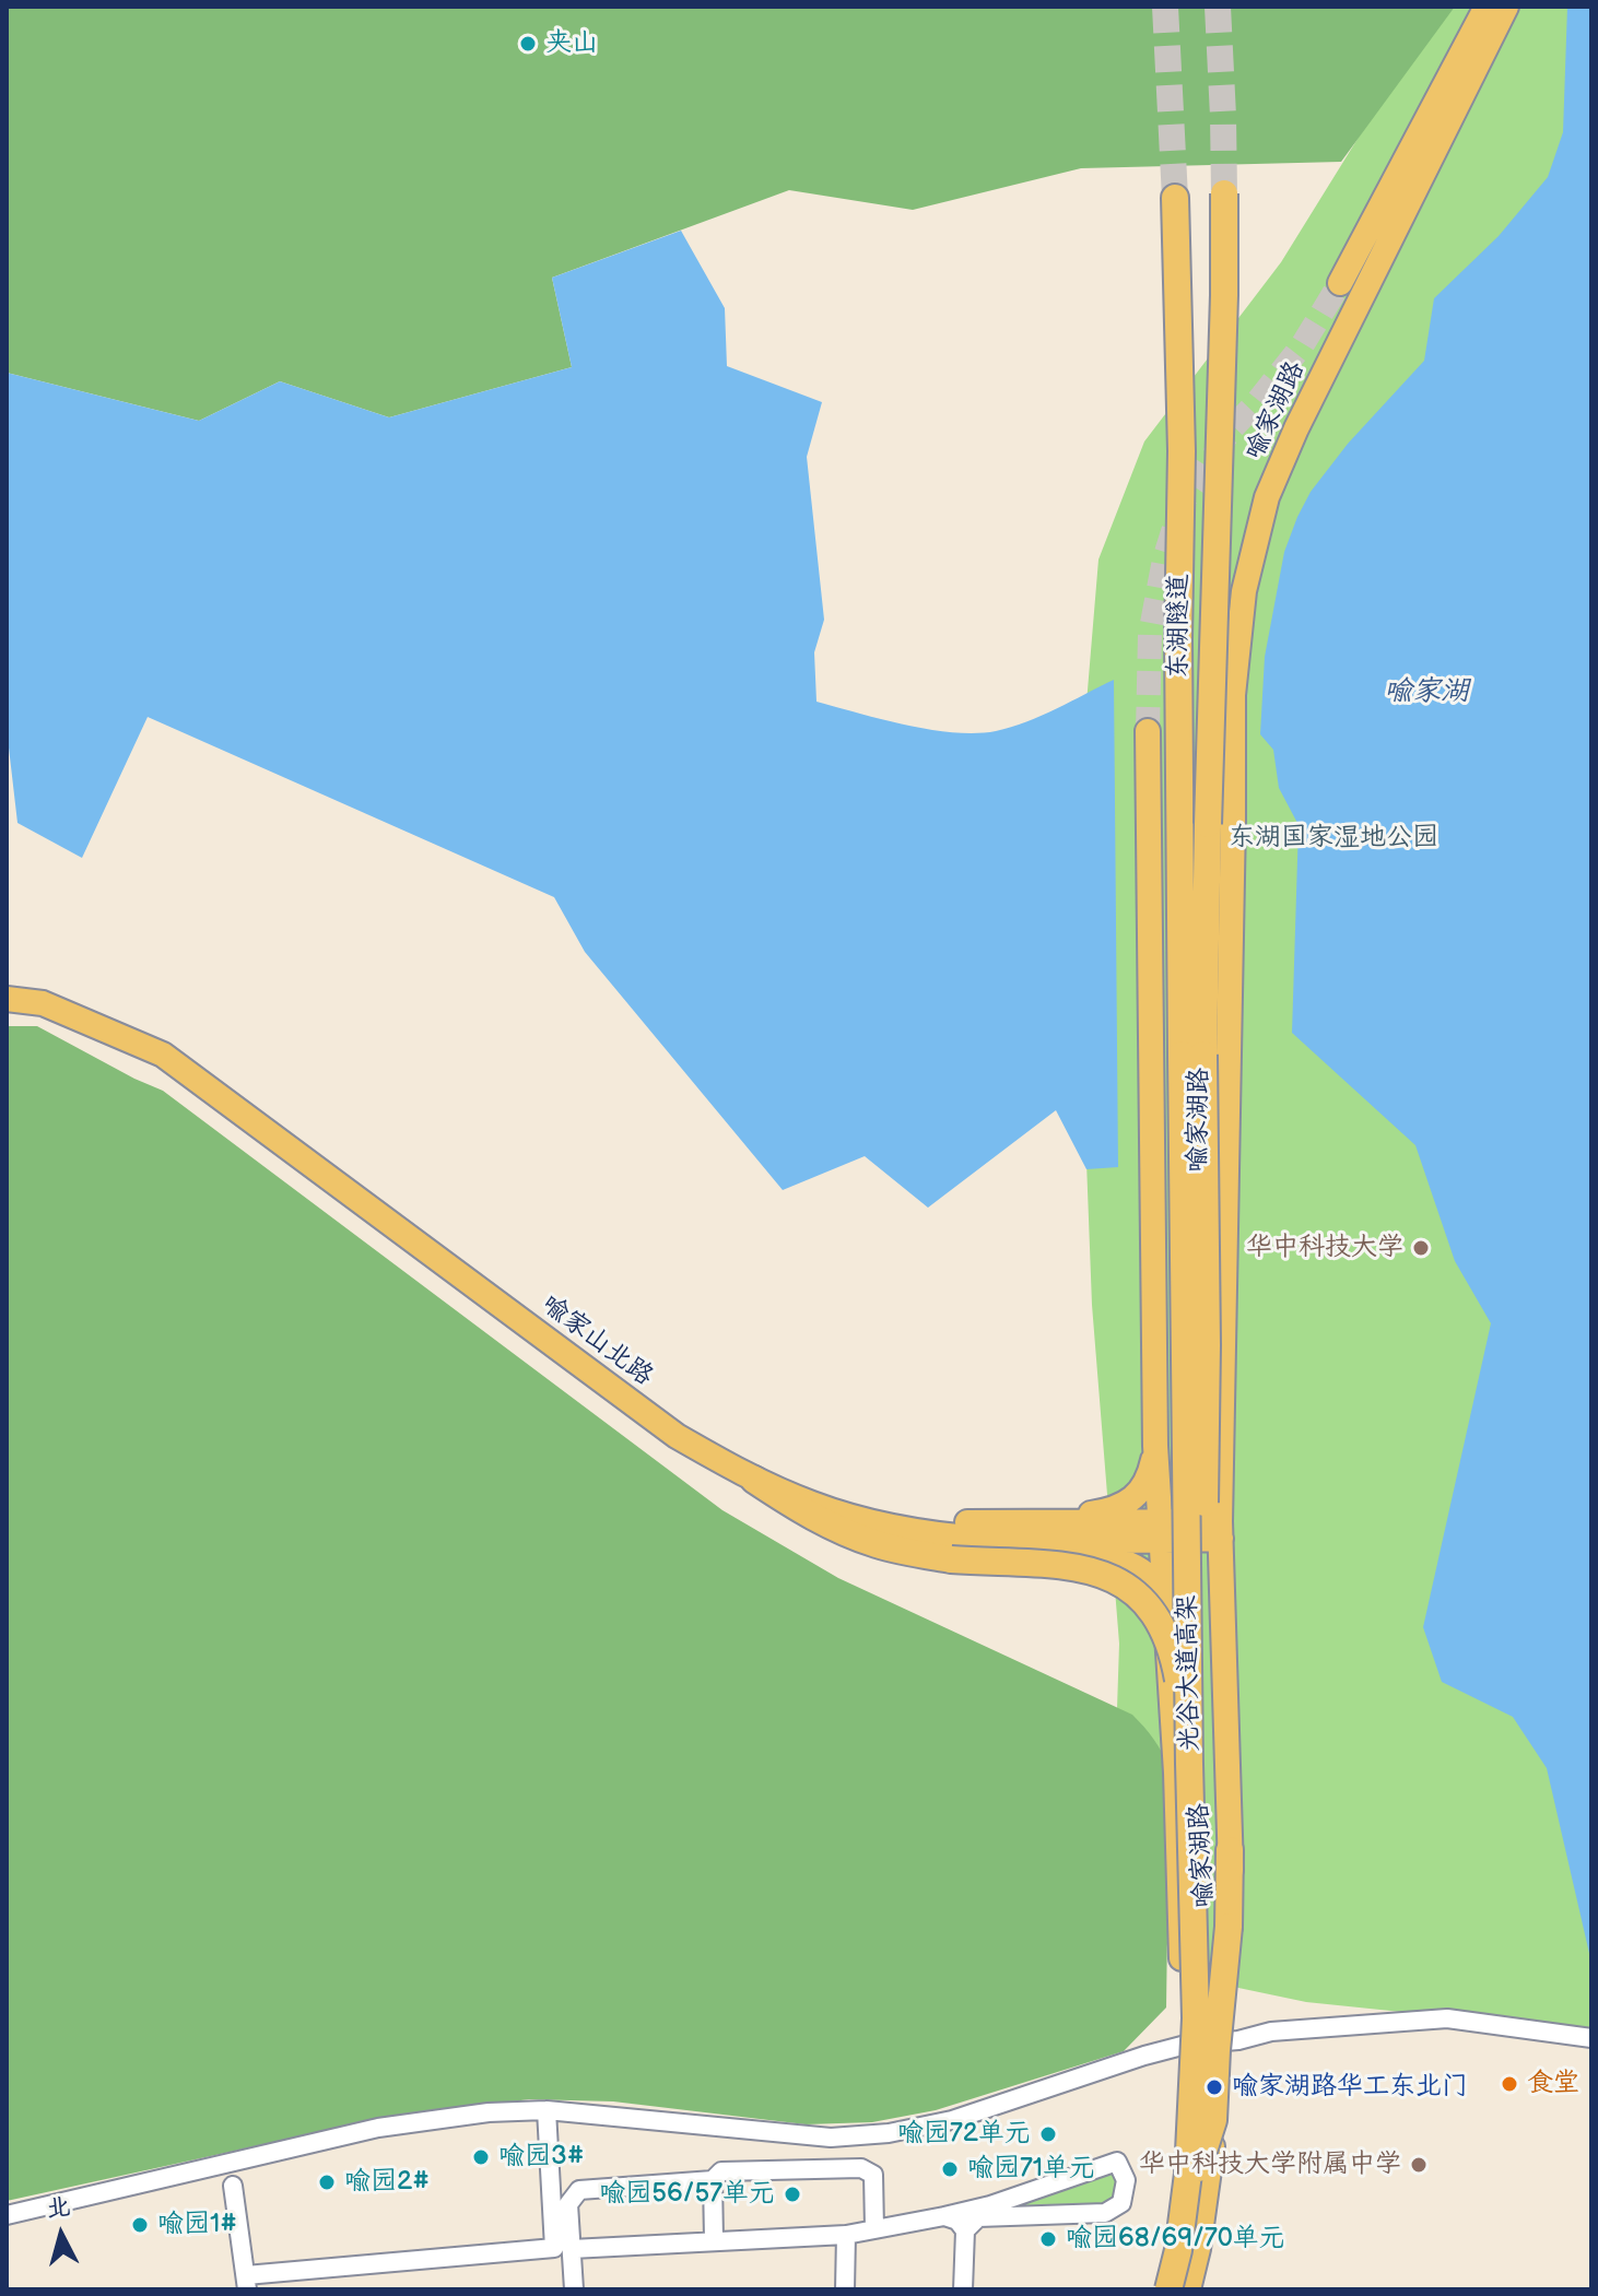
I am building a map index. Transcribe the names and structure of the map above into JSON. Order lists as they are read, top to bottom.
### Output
{
  "streets": {
    "highway": ["东湖隧道", "光谷大道高架"],
    "main road": ["喻家湖路", "喻家山北路"]
  },
  "crossings": [
    ["喻家湖路", "东湖隧道"],
    ["喻家湖路", "喻家山北路"],
    ["喻家湖路", "光谷大道高架"],
    ["东湖隧道", "光谷大道高架"]
  ],
  "water": ["喻家湖"],
  "parks": ["东湖国家湿地公园"],
  "places": [
    "夹山",
    "华中科技大学",
    "食堂",
    "喻家湖路华工东北门",
    "喻园72单元",
    "喻园3#",
    "华中科技大学附属中学",
    "喻园71单元",
    "喻园2#",
    "喻园56/57单元",
    "喻园1#",
    "喻园68/69/70单元"
  ],
  "north": "top"
}
